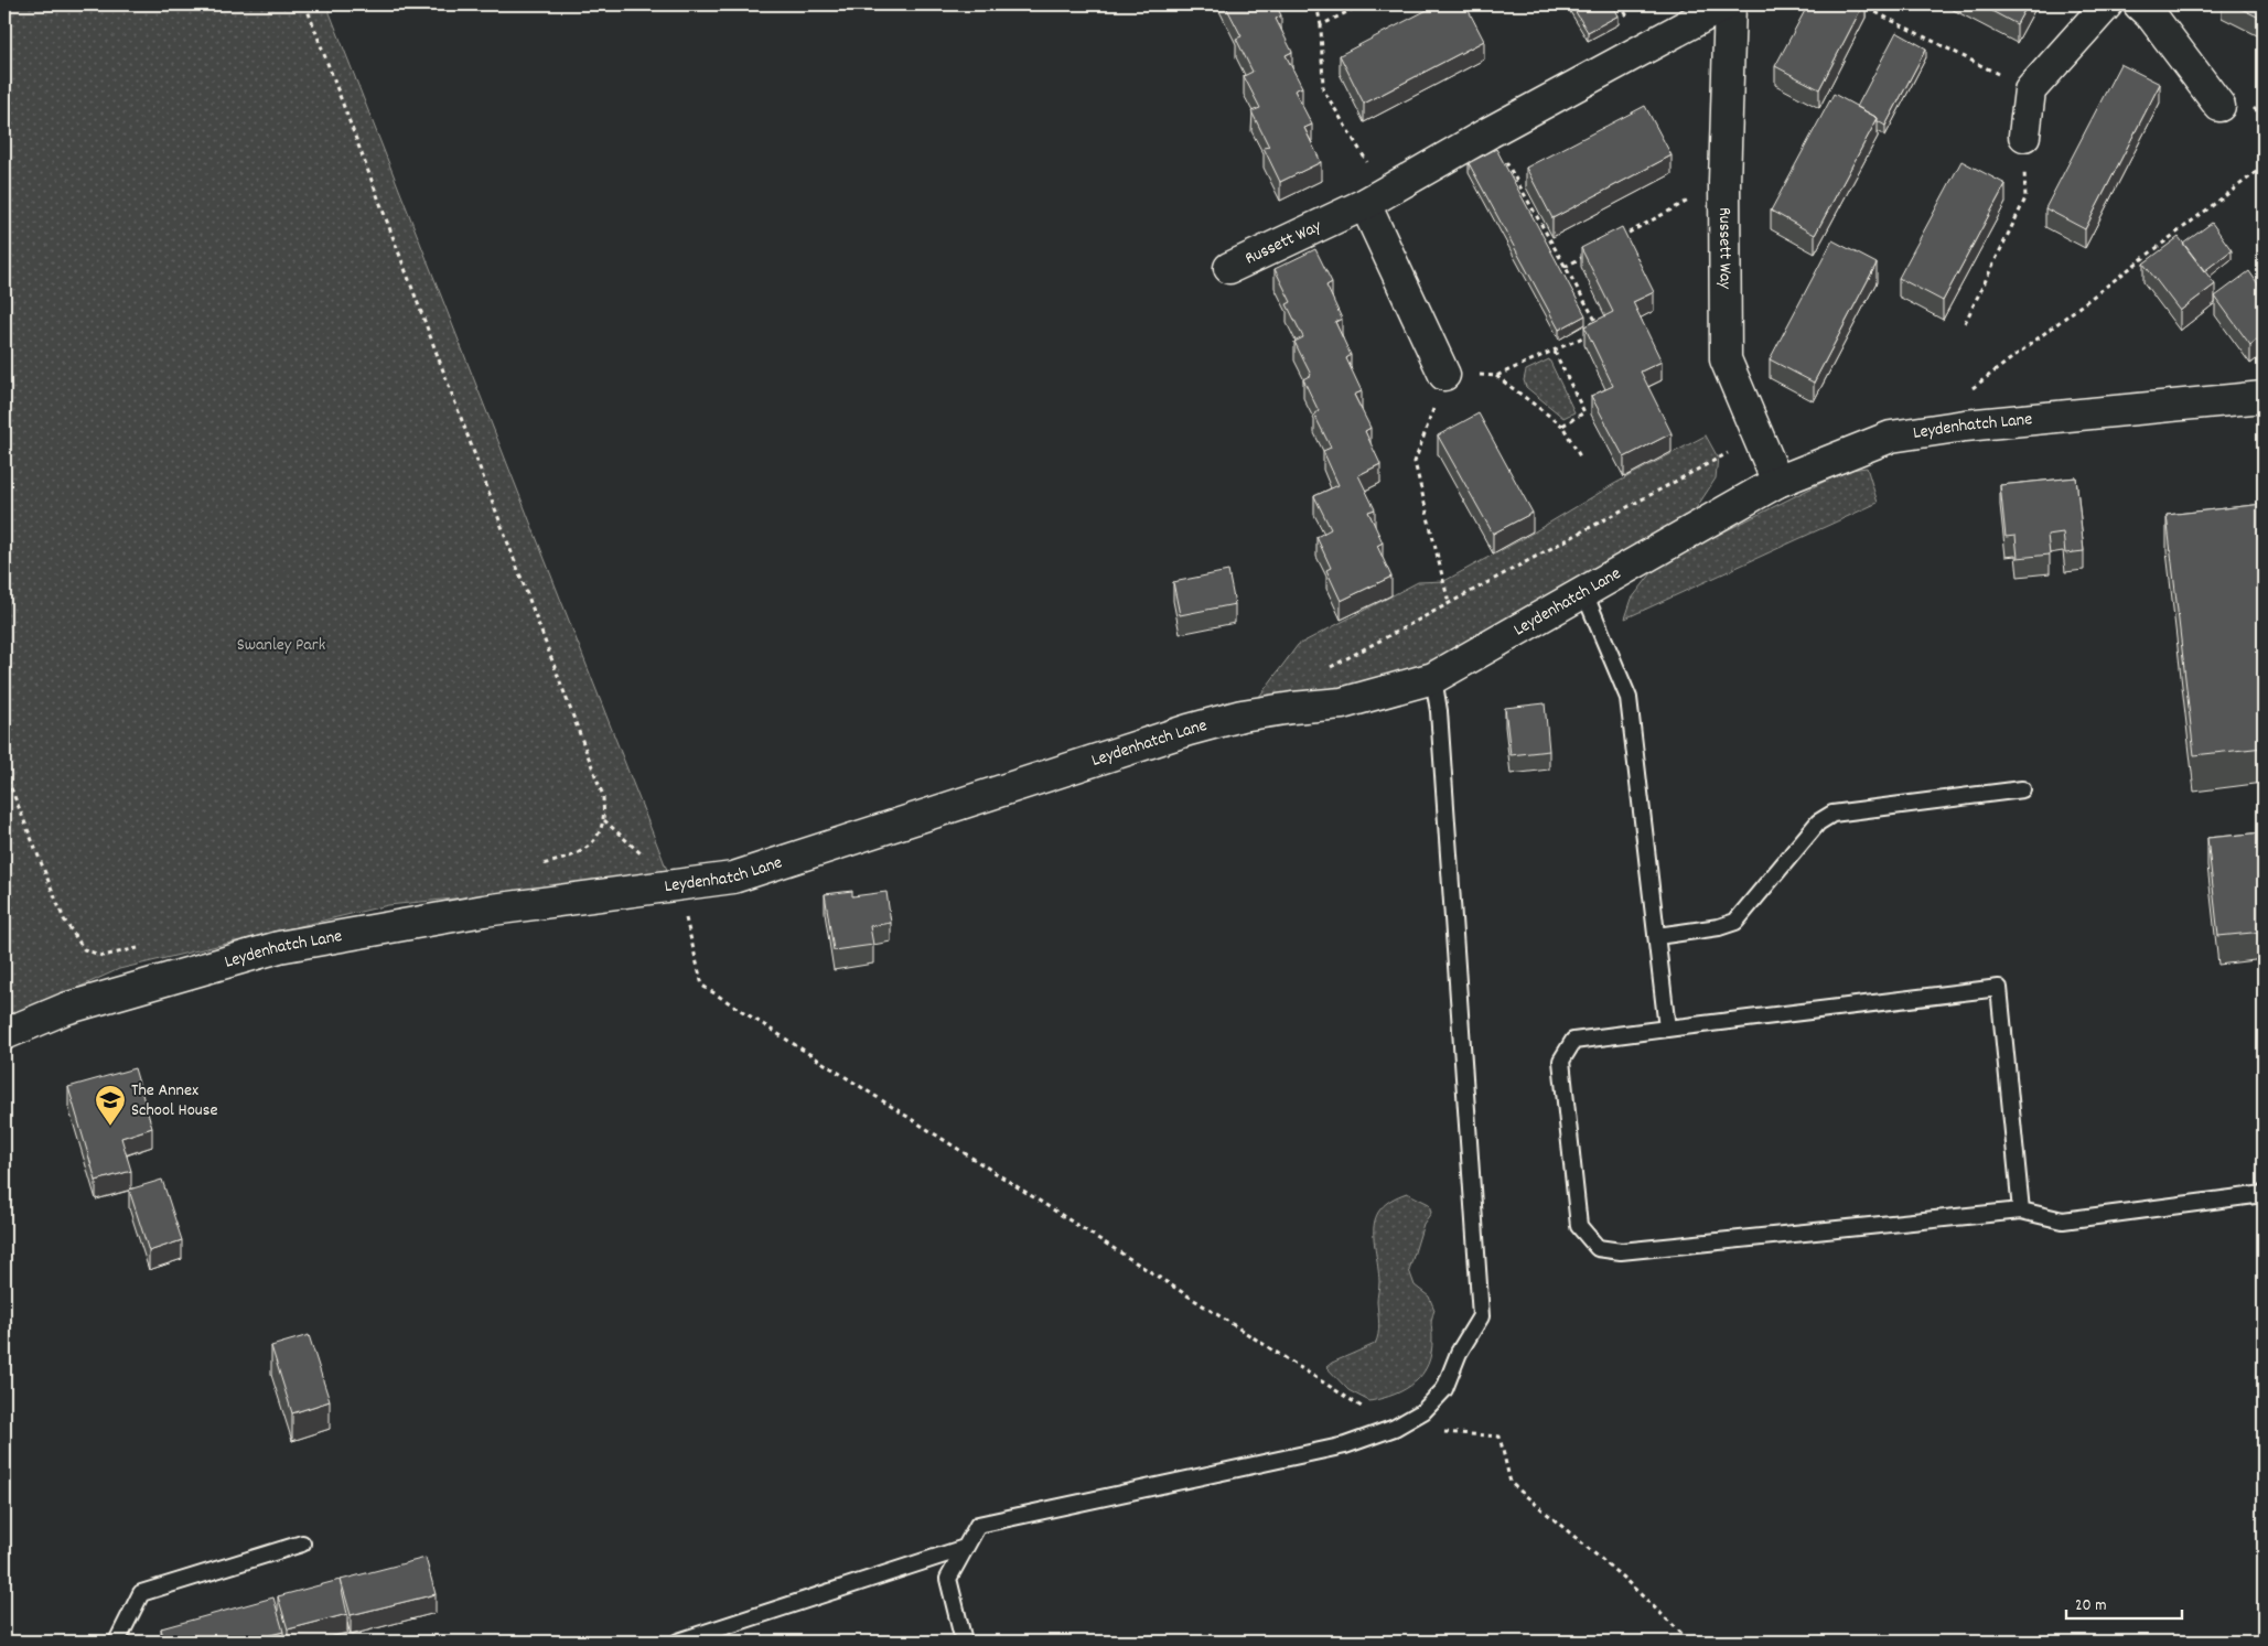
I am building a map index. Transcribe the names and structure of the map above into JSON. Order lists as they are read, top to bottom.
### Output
{
  "streets": {
    "street": ["Russett Way", "Leydenhatch Lane"]
  },
  "crossings": [
    ["Russett Way", "Leydenhatch Lane"]
  ],
  "parks": ["Swanley Park"],
  "places": {
    "school or university": ["The Annex School House"]
  },
  "scale_bar": "20 m"
}
